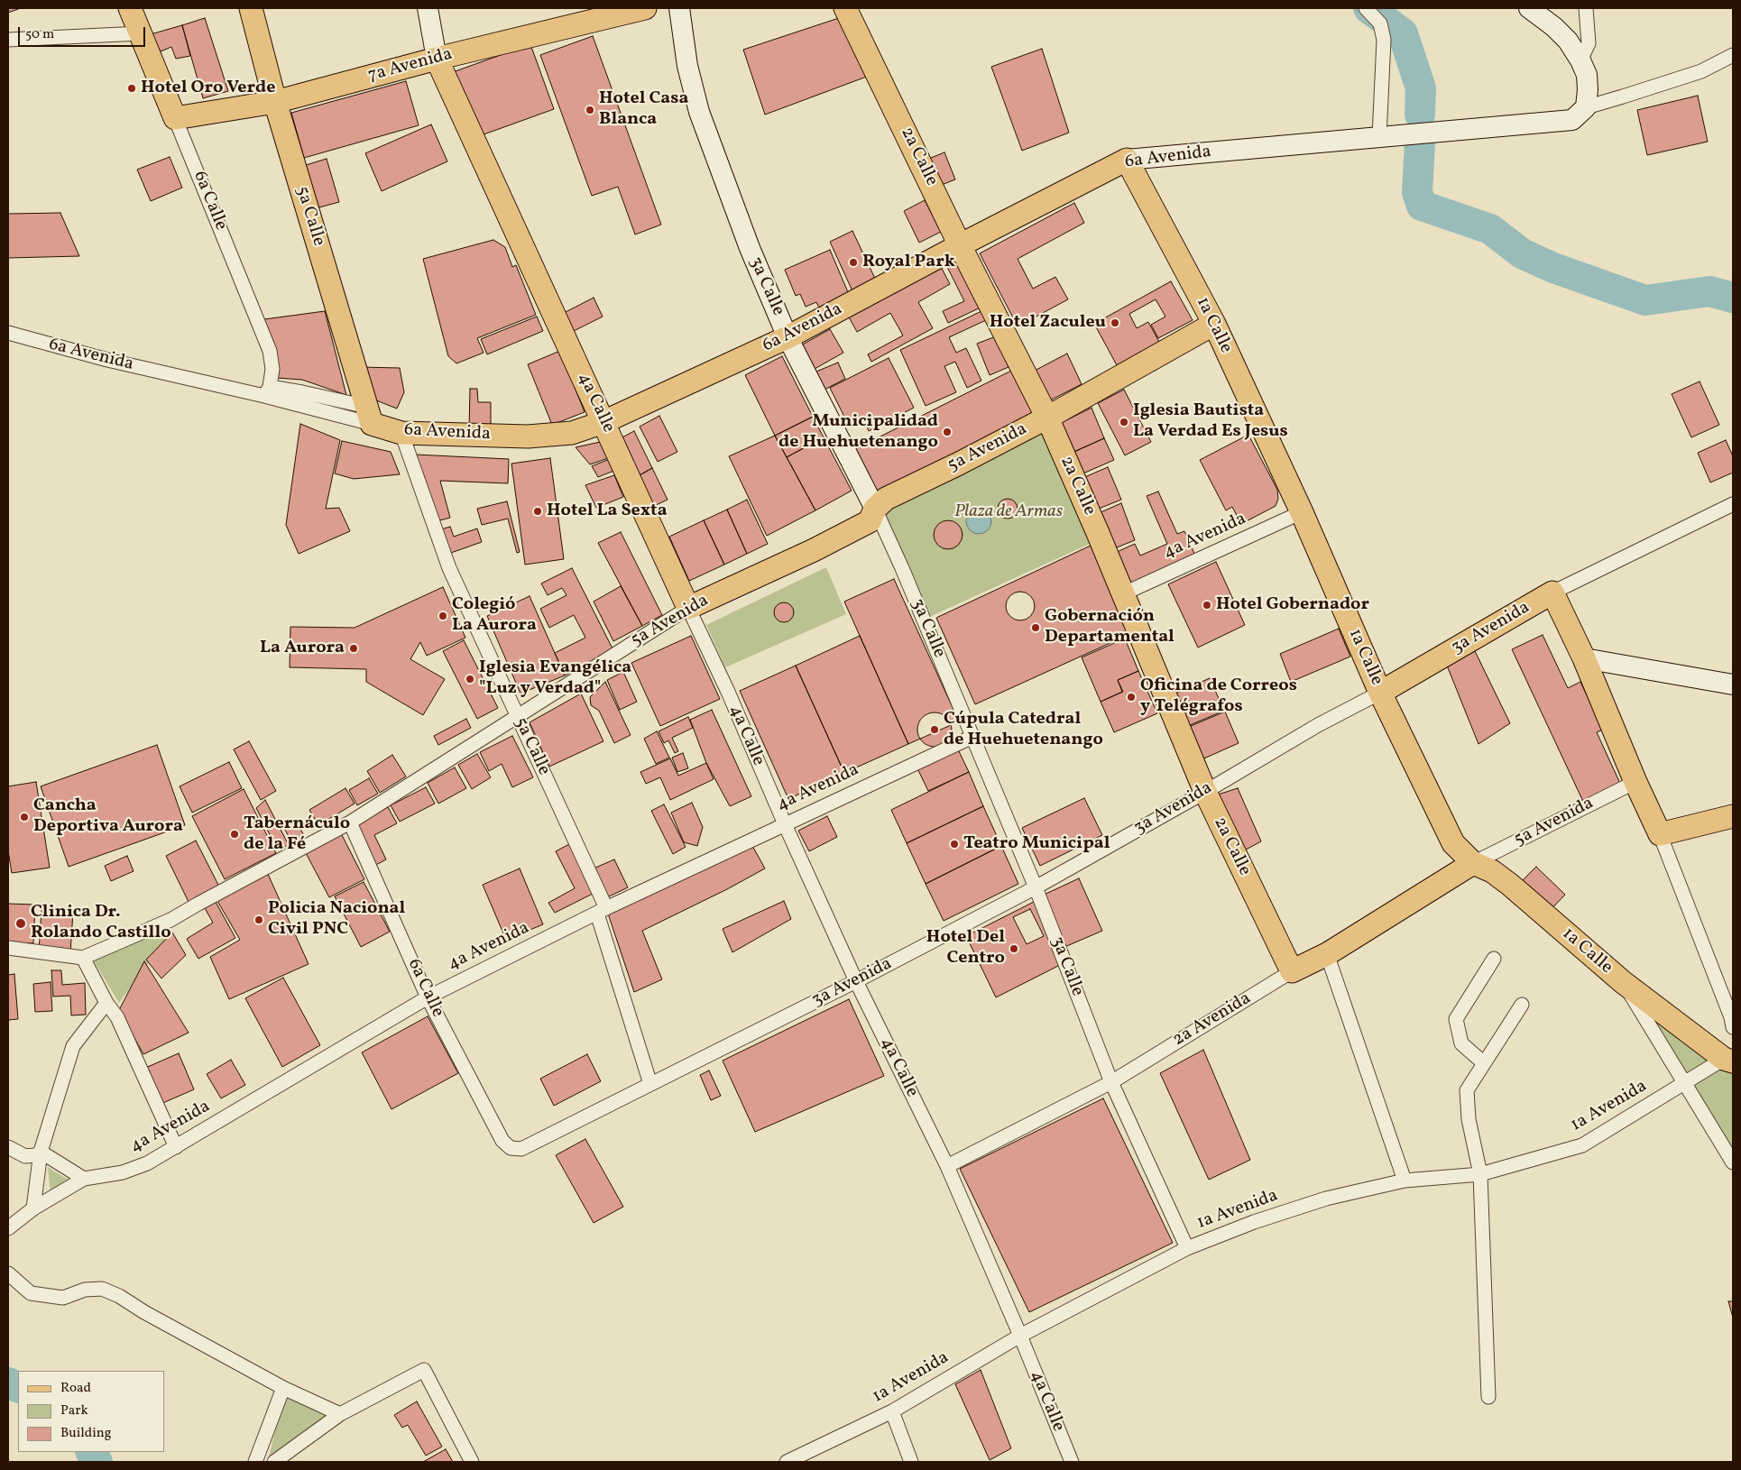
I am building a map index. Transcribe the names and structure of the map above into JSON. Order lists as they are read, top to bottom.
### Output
{
  "streets": {
    "main road": [
      "7a Avenida",
      "2a Calle",
      "6a Avenida",
      "6a Calle",
      "5a Calle",
      "3a Calle",
      "1a Calle",
      "4a Calle",
      "5a Avenida",
      "3a Avenida",
      "2a Avenida"
    ],
    "street": ["4a Avenida", "1a Avenida"]
  },
  "crossings": [
    ["7a Avenida", "6a Calle"],
    ["7a Avenida", "5a Calle"],
    ["7a Avenida", "4a Calle"],
    ["2a Calle", "6a Avenida"],
    ["2a Calle", "5a Avenida"],
    ["2a Calle", "4a Avenida"],
    ["2a Calle", "3a Avenida"],
    ["2a Calle", "2a Avenida"],
    ["6a Avenida", "6a Calle"],
    ["6a Avenida", "5a Calle"],
    ["6a Avenida", "3a Calle"],
    ["6a Avenida", "1a Calle"],
    ["6a Avenida", "4a Calle"],
    ["6a Calle", "5a Avenida"],
    ["6a Calle", "4a Avenida"],
    ["6a Calle", "3a Avenida"],
    ["5a Calle", "5a Avenida"],
    ["5a Calle", "4a Avenida"],
    ["5a Calle", "3a Avenida"],
    ["3a Calle", "5a Avenida"],
    ["3a Calle", "4a Avenida"],
    ["3a Calle", "3a Avenida"],
    ["3a Calle", "2a Avenida"],
    ["3a Calle", "1a Avenida"],
    ["1a Calle", "5a Avenida"],
    ["1a Calle", "4a Avenida"],
    ["1a Calle", "3a Avenida"],
    ["1a Calle", "2a Avenida"],
    ["1a Calle", "1a Avenida"],
    ["4a Calle", "5a Avenida"],
    ["4a Calle", "4a Avenida"],
    ["4a Calle", "3a Avenida"],
    ["4a Calle", "2a Avenida"],
    ["4a Calle", "1a Avenida"],
    ["5a Avenida", "2a Avenida"]
  ],
  "parks": ["Plaza de Armas"],
  "places": [
    "Hotel Oro Verde",
    "Hotel Casa Blanca",
    "Royal Park",
    "Hotel Zaculeu",
    "Iglesia Bautista La Verdad Es Jesus",
    "Municipalidad de Huehuetenango",
    "Hotel La Sexta",
    "Hotel Gobernador",
    "Colegió La Aurora",
    "Gobernación Departamental",
    "La Aurora",
    "Iglesia Evangélica \"Luz y Verdad\"",
    "Oficina de Correos y Telégrafos",
    "Cúpula Catedral de Huehuetenango",
    "Cancha Deportiva Aurora",
    "Tabernáculo de la Fé",
    "Teatro Municipal",
    "Policia Nacional Civil PNC",
    "Clinica Dr. Rolando Castillo",
    "Hotel Del Centro"
  ],
  "legend": ["Road", "Park", "Building"],
  "scale_bar": "50 m"
}
